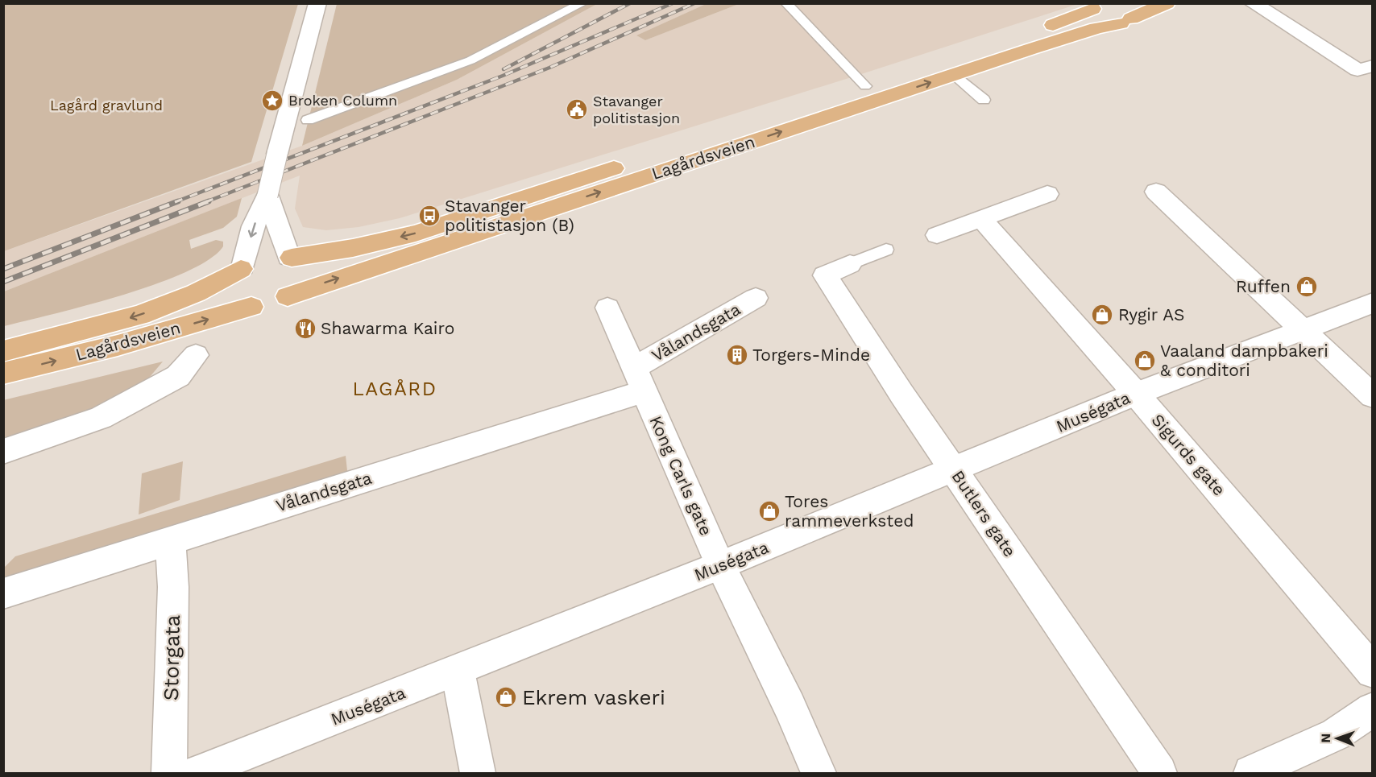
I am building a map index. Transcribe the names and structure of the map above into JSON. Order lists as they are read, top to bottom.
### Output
{
  "streets": {
    "main road": ["Lagårdsveien"],
    "street": [
      "Vålandsgata",
      "Muségata",
      "Sigurds gate",
      "Kong Carls gate",
      "Butlers gate",
      "Storgata"
    ]
  },
  "crossings": [
    ["Vålandsgata", "Kong Carls gate"],
    ["Vålandsgata", "Storgata"],
    ["Muségata", "Sigurds gate"],
    ["Muségata", "Kong Carls gate"],
    ["Muségata", "Butlers gate"]
  ],
  "districts": ["LAGÅRD"],
  "parks": ["Lagård gravlund"],
  "places": {
    "place": ["Broken Column"],
    "public building": ["Stavanger politistasjon"],
    "bus stop": ["Stavanger politistasjon (B)"],
    "shop": [
      "Ruffen",
      "Rygir AS",
      "Vaaland dampbakeri & conditori",
      "Tores rammeverksted",
      "Ekrem vaskeri"
    ],
    "restaurant": ["Shawarma Kairo"],
    "building": ["Torgers-Minde"]
  },
  "north": "left"
}
